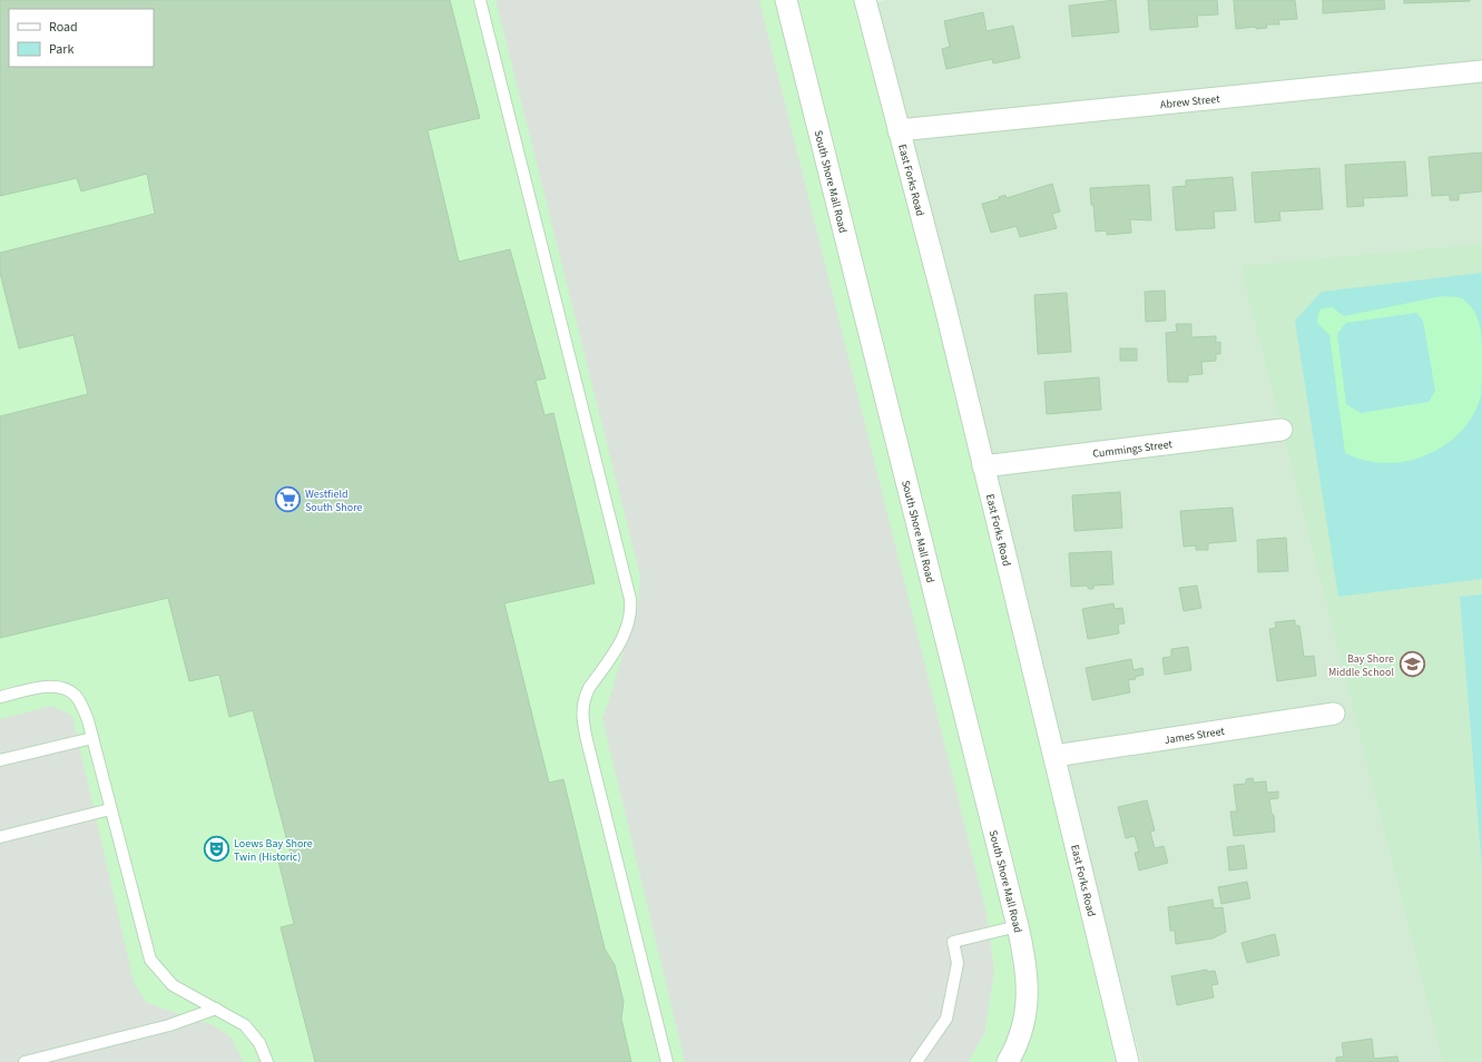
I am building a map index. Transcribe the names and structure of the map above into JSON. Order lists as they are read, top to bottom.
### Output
{
  "streets": {
    "street": [
      "Abrew Street",
      "East Forks Road",
      "South Shore Mall Road",
      "Cummings Street",
      "James Street"
    ]
  },
  "crossings": [
    ["Abrew Street", "East Forks Road"],
    ["East Forks Road", "Cummings Street"],
    ["East Forks Road", "James Street"]
  ],
  "places": {
    "supermarket": ["Westfield South Shore"],
    "school or university": ["Bay Shore Middle School"],
    "theatre": ["Loews Bay Shore Twin (Historic)"]
  },
  "legend": ["Road", "Park"]
}
